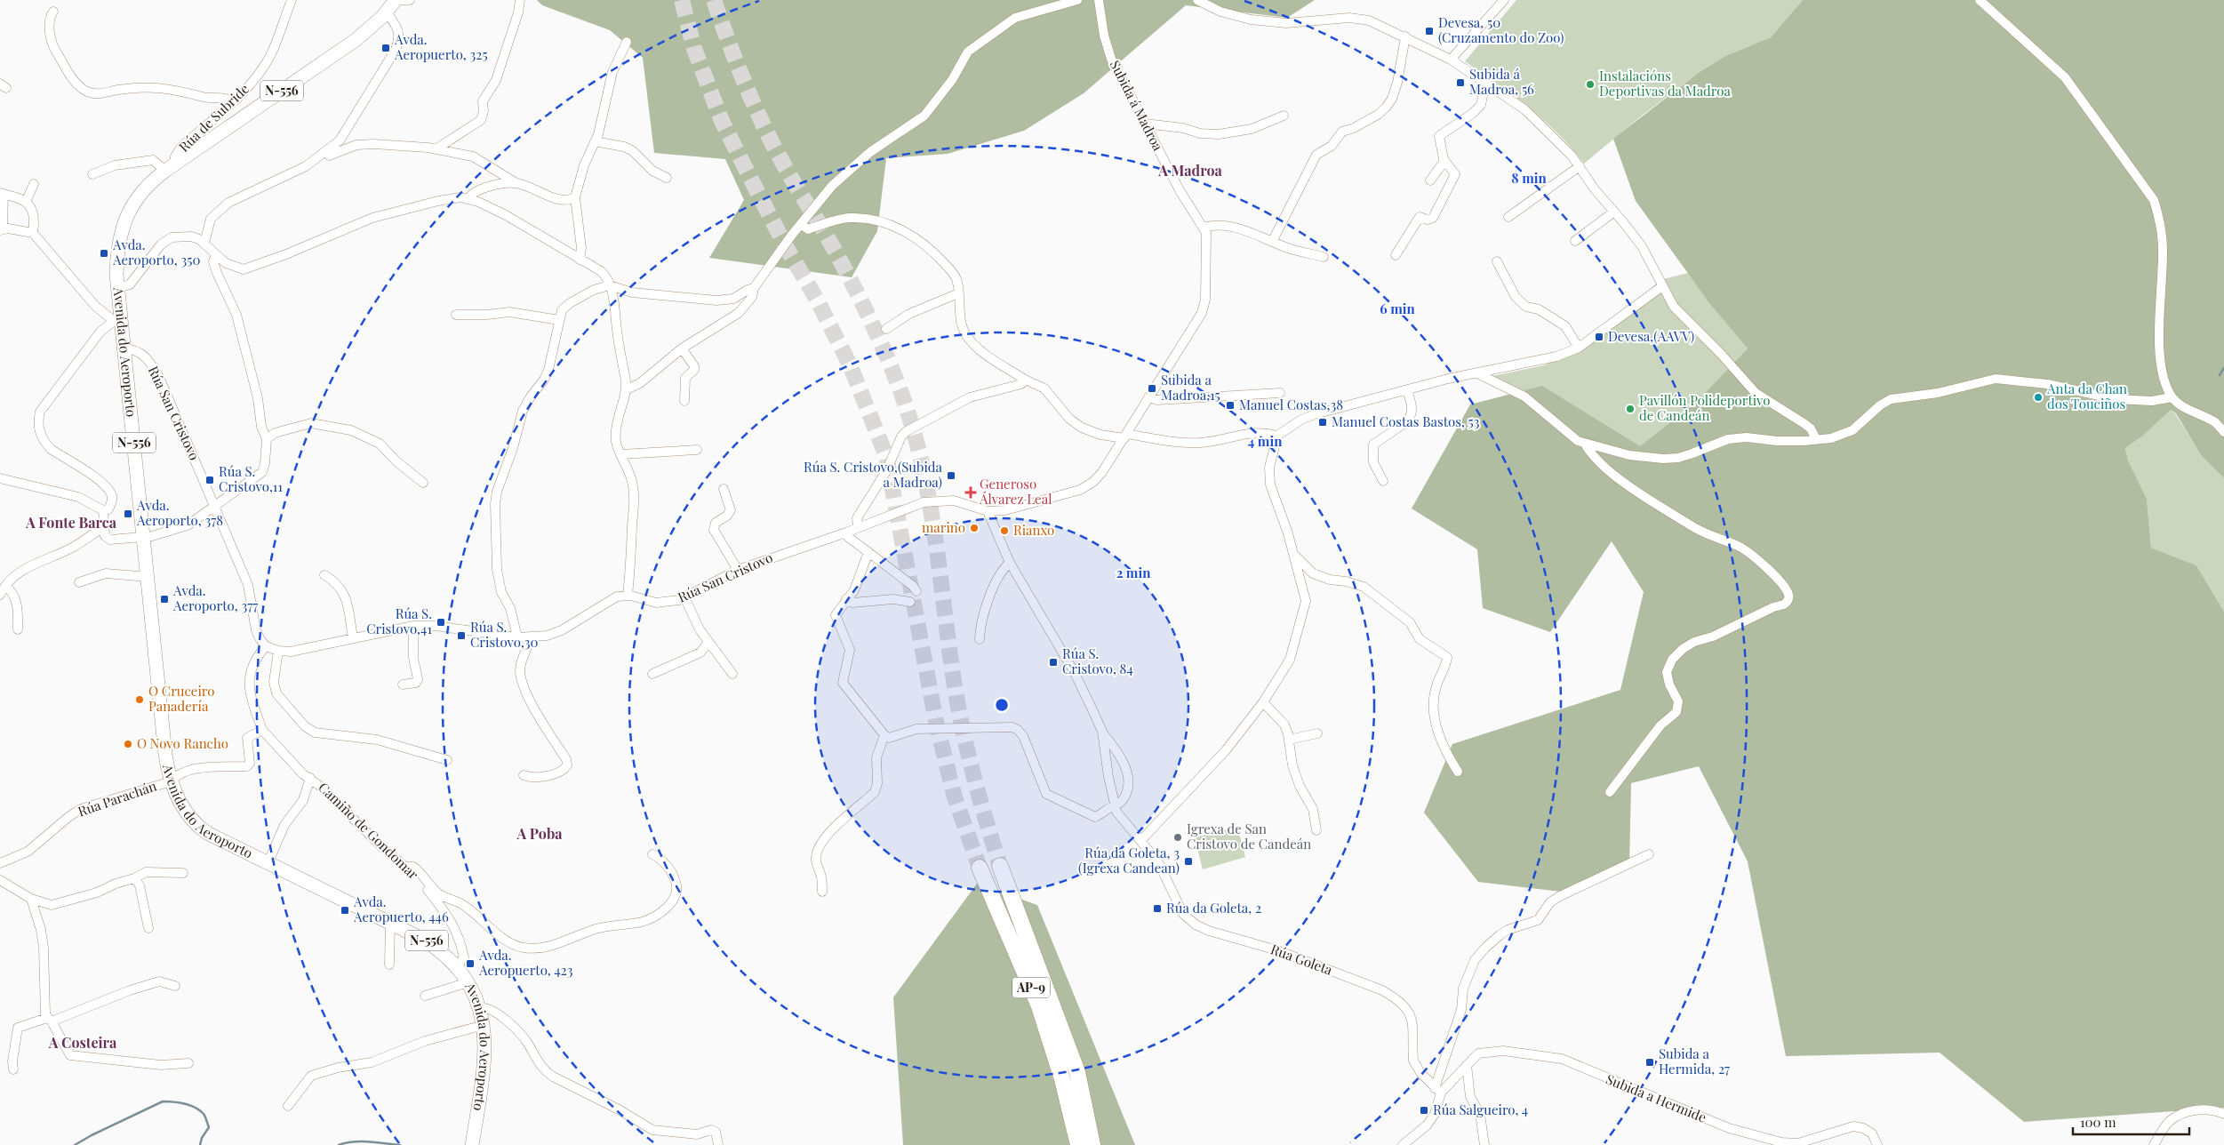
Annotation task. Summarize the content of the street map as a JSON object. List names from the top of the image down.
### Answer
{
  "streets": {
    "highway": ["AP-9"],
    "main road": ["N-556", "Avenida do Aeroporto"],
    "street": [
      "Subida á Madroa",
      "Rúa de Subride",
      "Rúa San Cristovo",
      "Rúa Parachán",
      "Camiño de Gondomar",
      "Rúa Goleta",
      "Subida a Hermide"
    ]
  },
  "crossings": [
    ["Subida á Madroa", "Rúa San Cristovo"],
    ["Rúa de Subride", "Avenida do Aeroporto"],
    ["Avenida do Aeroporto", "Rúa San Cristovo"],
    ["Avenida do Aeroporto", "Rúa Parachán"],
    ["Avenida do Aeroporto", "Camiño de Gondomar"],
    ["Rúa San Cristovo", "Camiño de Gondomar"],
    ["Rúa Goleta", "Subida a Hermide"]
  ],
  "districts": [
    "A Madroa",
    "A Fonte Barca",
    "A Poba",
    "A Costeira"
  ],
  "places": {
    "transit": [
      "Devesa, 50 (Cruzamento do Zoo)",
      "Avda. Aeropuerto, 325",
      "Subida á Madroa, 56",
      "Avda. Aeroporto, 350",
      "Devesa,(AAVV)",
      "Subida a Madroa,15",
      "Manuel Costas,38",
      "Manuel Costas Bastos, 53",
      "Rúa S. Cristovo,(Subida a Madroa)",
      "Rúa S. Cristovo,11",
      "Avda. Aeroporto, 378",
      "Avda. Aeroporto, 377",
      "Rúa S. Cristovo,41",
      "Rúa S. Cristovo,30",
      "Rúa S. Cristovo, 84",
      "Rúa da Goleta, 3 (Igrexa Candean)",
      "Rúa da Goleta, 2",
      "Avda. Aeropuerto, 446",
      "Avda. Aeropuerto, 423",
      "Subida a Hermida, 27",
      "Rúa Salgueiro, 4"
    ],
    "other": [
      "Instalacións Deportivas da Madroa",
      "Anta da Chan dos Touciños",
      "Pavillón Polideportivo de Candeán",
      "marino",
      "Rianxo",
      "O Cruceiro Panadería",
      "O Novo Rancho",
      "Igrexa de San Cristovo de Candeán"
    ],
    "health": ["Generoso Álvarez Leal"]
  },
  "scale_bar": "100 m",
  "rings": [
    "8 min",
    "6 min",
    "4 min",
    "2 min"
  ]
}
